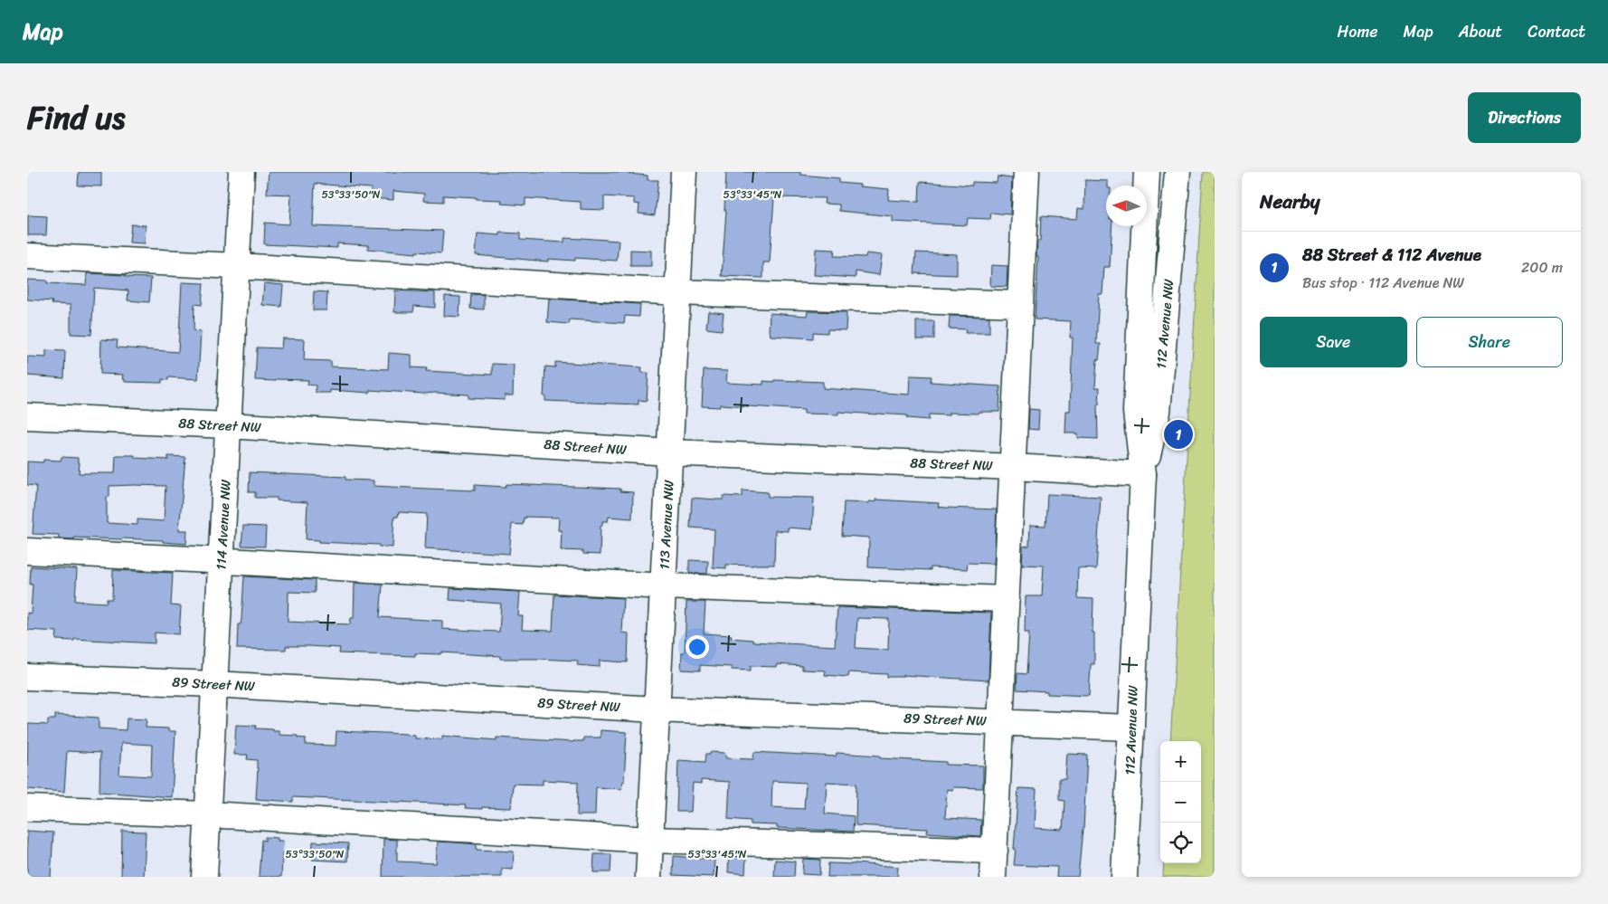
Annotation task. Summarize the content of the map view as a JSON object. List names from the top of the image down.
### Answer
{
  "streets": {
    "street": [
      "112 Avenue NW",
      "88 Street NW",
      "114 Avenue NW",
      "113 Avenue NW",
      "89 Street NW"
    ]
  },
  "crossings": [
    ["112 Avenue NW", "88 Street NW"],
    ["112 Avenue NW", "89 Street NW"],
    ["88 Street NW", "114 Avenue NW"],
    ["88 Street NW", "113 Avenue NW"],
    ["114 Avenue NW", "89 Street NW"],
    ["113 Avenue NW", "89 Street NW"]
  ],
  "north": "left",
  "page": {
    "header": "Map",
    "nav": [
      "Home",
      "Map",
      "About",
      "Contact"
    ],
    "title": "Find us",
    "buttons": [
      "Directions",
      ["Save", "Share"]
    ],
    "heading": "Nearby",
    "list": [
      {
        "mark": "1",
        "name": "88 Street & 112 Avenue",
        "note": "Bus stop · 112 Avenue NW",
        "value": "200 m"
      }
    ],
    "pins": "1",
    "map_buttons": ["+", "−"]
  },
  "coordinates": ["53°33'50\"N", "53°33'45\"N"]
}
